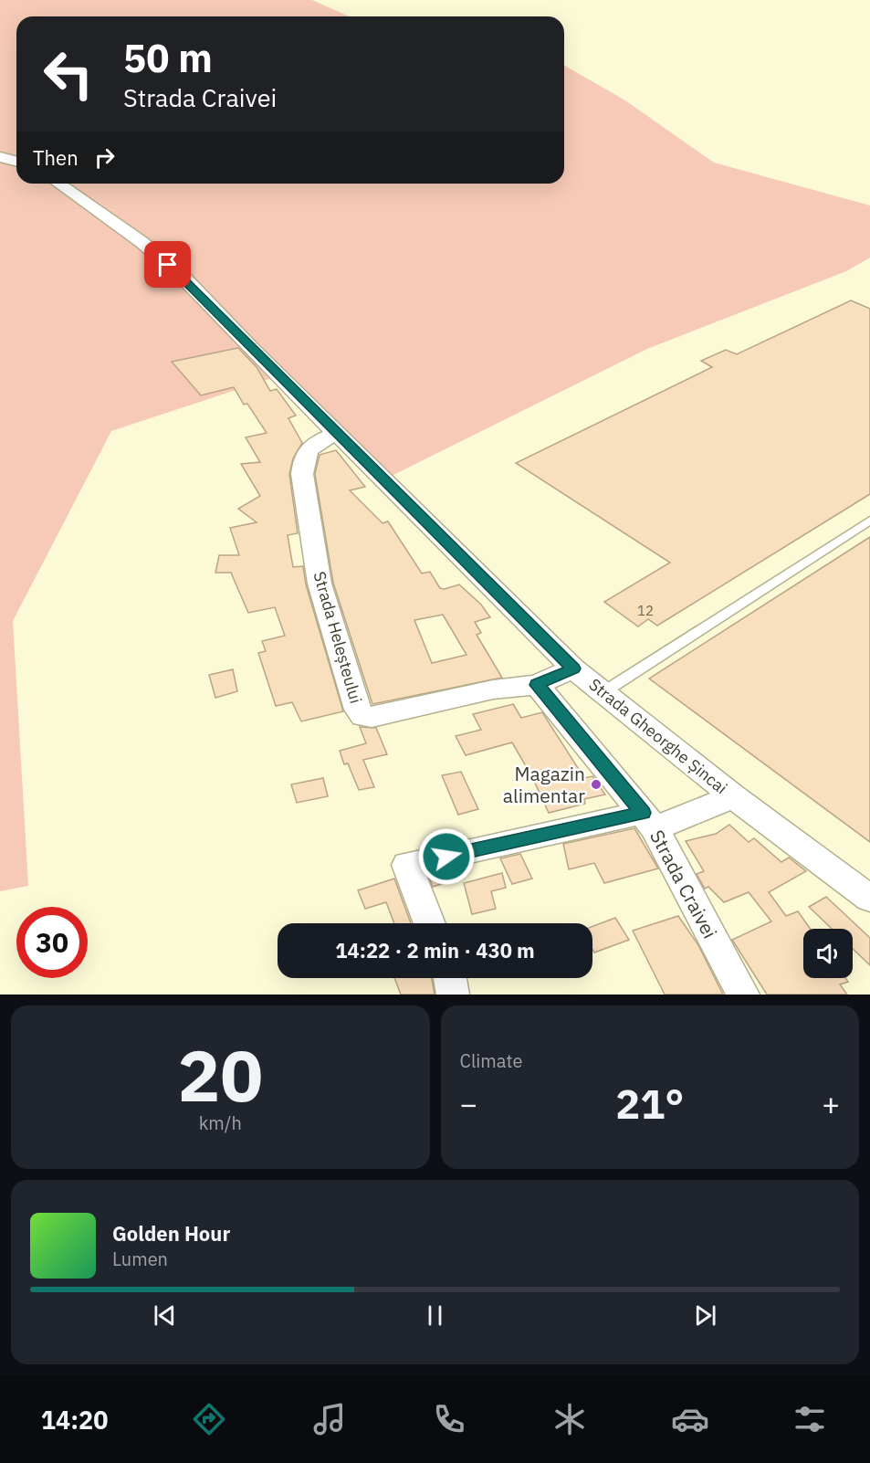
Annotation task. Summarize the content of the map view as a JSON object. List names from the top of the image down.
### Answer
{
  "streets": {
    "street": ["Strada Heleșteului", "Strada Gheorghe Șincai", "Strada Craivei"]
  },
  "crossings": [
    ["Strada Heleșteului", "Strada Gheorghe Șincai"],
    ["Strada Heleșteului", "Strada Craivei"]
  ],
  "places": ["Magazin alimentar"],
  "house_numbers": ["12"],
  "page": {
    "turn": ["50 m", "Strada Craivei"],
    "then": "Then",
    "limit": "30",
    "trip": "14:22 · 2 min · 430 m",
    "tile": [
      ["20", "km/h"],
      "Climate"
    ],
    "heat": ["−", "21°", "+"],
    "song": ["Golden Hour", "Lumen"],
    "tabs": "14:20"
  }
}
